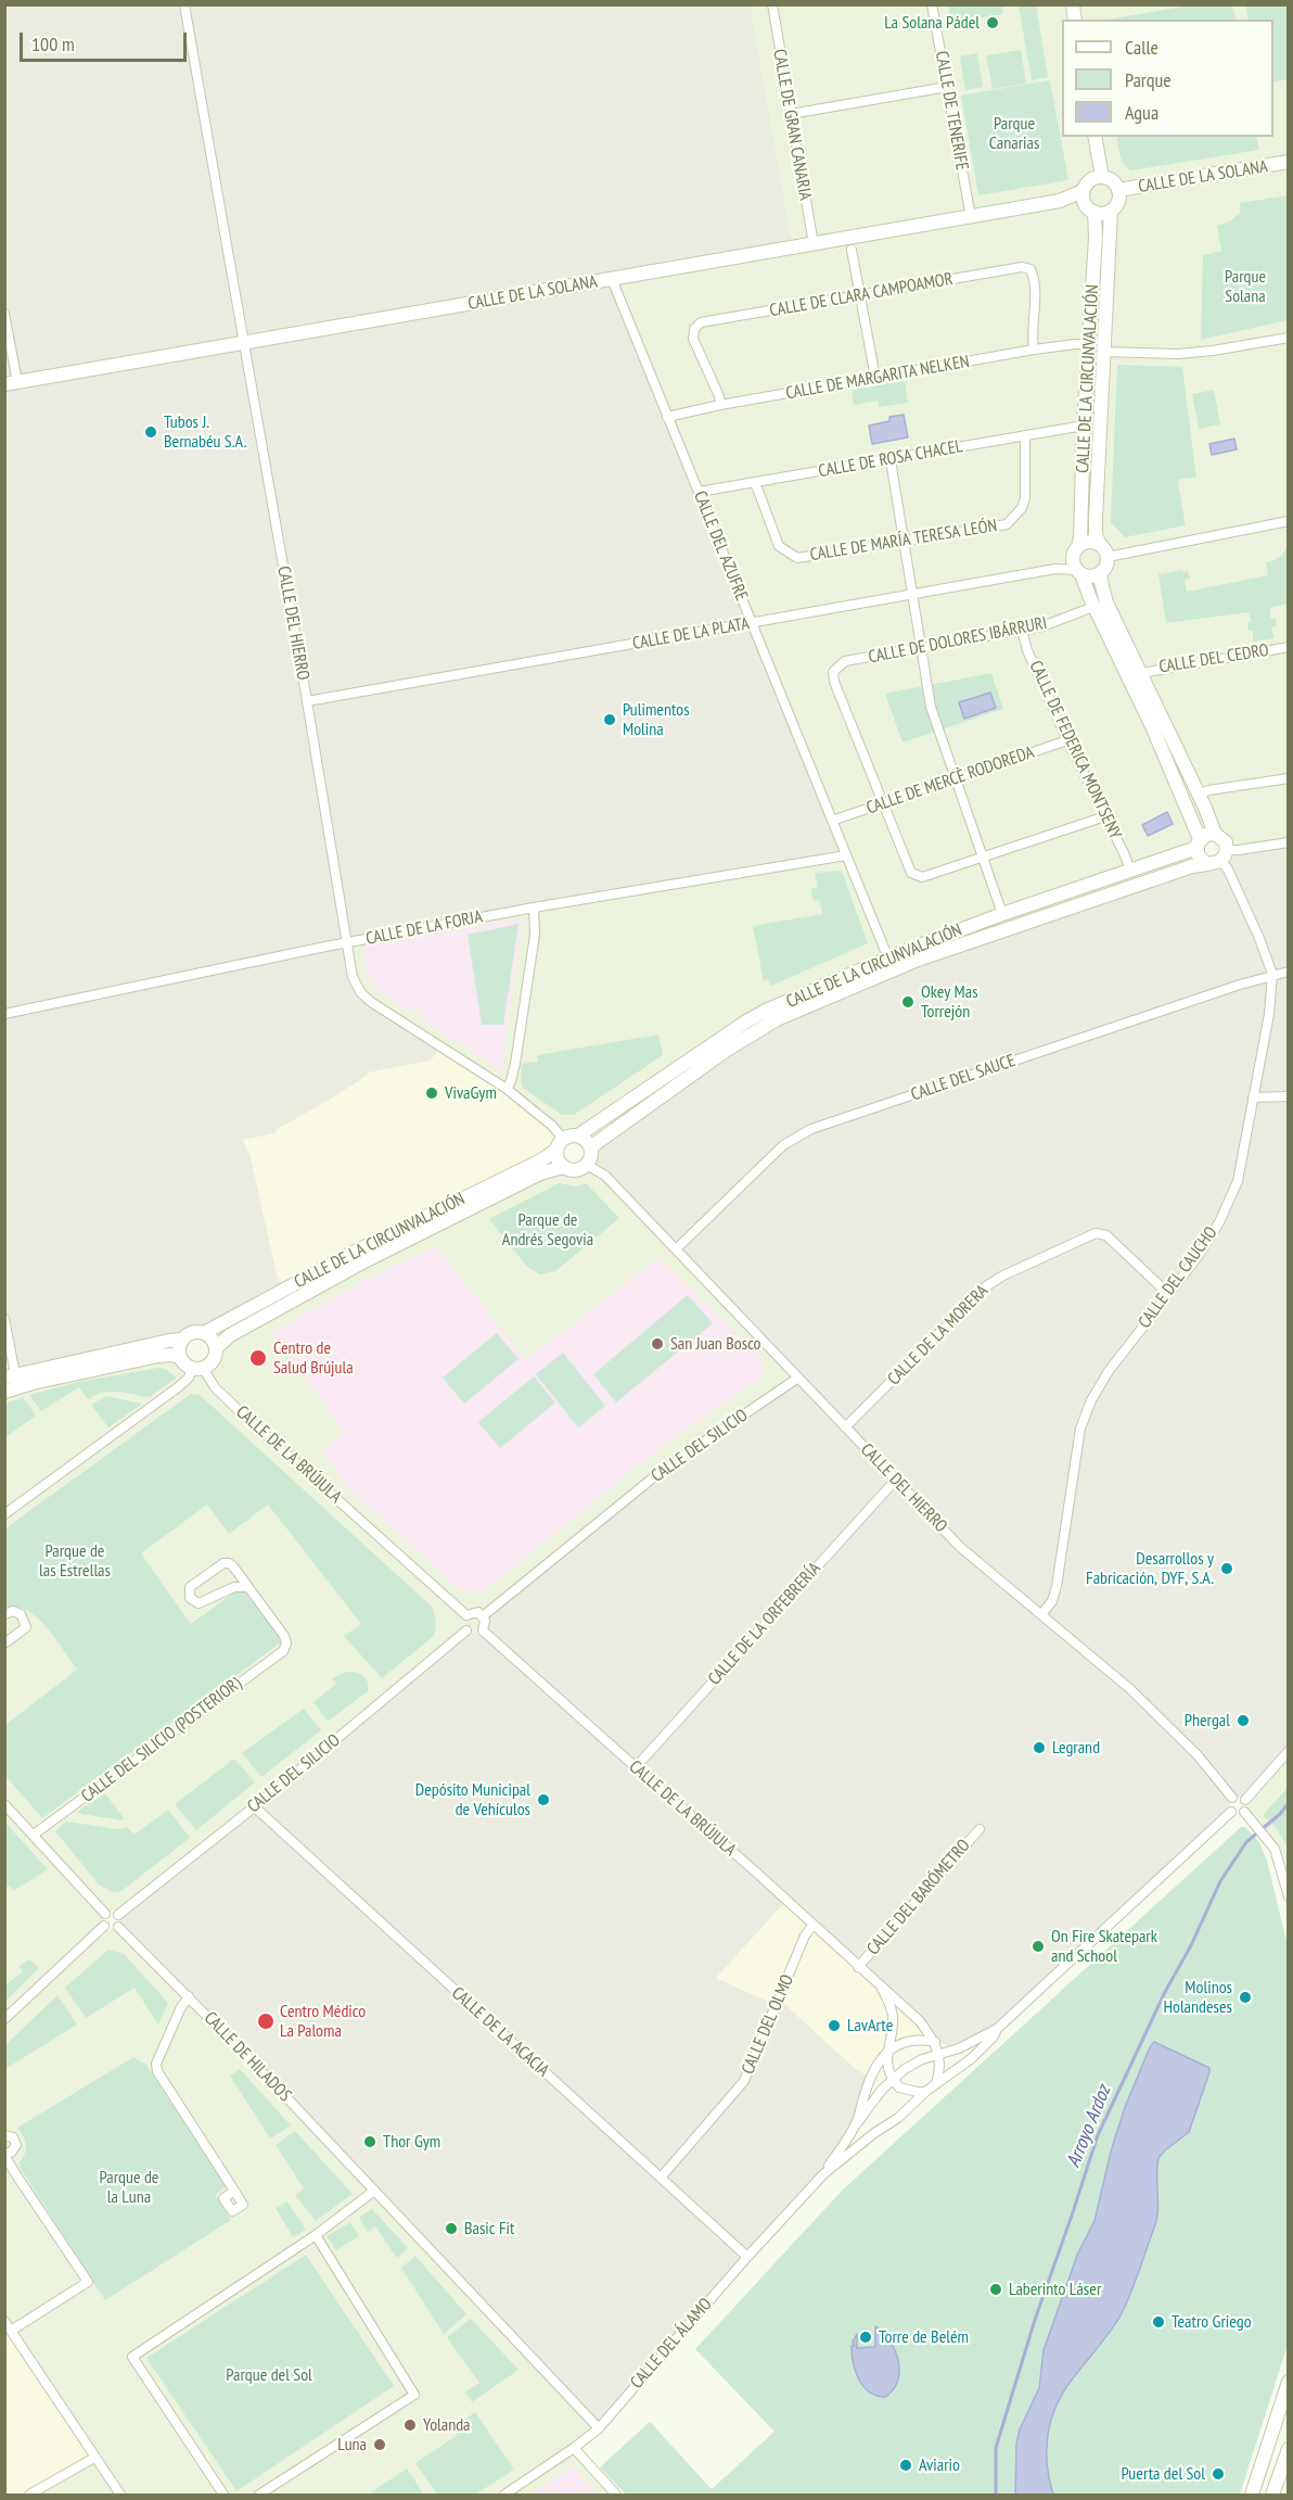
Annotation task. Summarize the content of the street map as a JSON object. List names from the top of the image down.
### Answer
{
  "streets": {
    "street": [
      "CALLE DE TENERIFE",
      "CALLE DE GRAN CANARIA",
      "CALLE DE LA SOLANA",
      "CALLE DE CLARA CAMPOAMOR",
      "CALLE DE MARGARITA NELKEN",
      "CALLE DE LA CIRCUNVALACIÓN",
      "CALLE DE ROSA CHACEL",
      "CALLE DE MARÍA TERESA LEÓN",
      "CALLE DEL AZUFRE",
      "CALLE DEL HIERRO",
      "CALLE DE LA PLATA",
      "CALLE DE DOLORES IBÁRRURI",
      "CALLE DEL CEDRO",
      "CALLE DE FEDERICA MONTSENY",
      "CALLE DE MERCÈ RODOREDA",
      "CALLE DE LA FORJA",
      "CALLE DEL SAUCE",
      "CALLE DEL CAUCHO",
      "CALLE DE LA MORERA",
      "CALLE DEL SILICIO",
      "CALLE DE LA BRÚJULA",
      "CALLE DE LA ORFEBRERÍA",
      "CALLE DEL SILICIO (POSTERIOR)",
      "CALLE DEL BARÓMETRO",
      "CALLE DEL OLMO",
      "CALLE DE LA ACACIA",
      "CALLE DE HILADOS",
      "CALLE DEL ÁLAMO"
    ]
  },
  "crossings": [
    ["CALLE DE TENERIFE", "CALLE DE LA SOLANA"],
    ["CALLE DE GRAN CANARIA", "CALLE DE LA SOLANA"],
    ["CALLE DE LA SOLANA", "CALLE DE LA CIRCUNVALACIÓN"],
    ["CALLE DE LA SOLANA", "CALLE DEL AZUFRE"],
    ["CALLE DE LA SOLANA", "CALLE DEL HIERRO"],
    ["CALLE DE CLARA CAMPOAMOR", "CALLE DE MARGARITA NELKEN"],
    ["CALLE DE MARGARITA NELKEN", "CALLE DE LA CIRCUNVALACIÓN"],
    ["CALLE DE MARGARITA NELKEN", "CALLE DEL AZUFRE"],
    ["CALLE DE LA CIRCUNVALACIÓN", "CALLE DE ROSA CHACEL"],
    ["CALLE DE LA CIRCUNVALACIÓN", "CALLE DEL AZUFRE"],
    ["CALLE DE LA CIRCUNVALACIÓN", "CALLE DEL HIERRO"],
    ["CALLE DE LA CIRCUNVALACIÓN", "CALLE DE LA PLATA"],
    ["CALLE DE LA CIRCUNVALACIÓN", "CALLE DE FEDERICA MONTSENY"],
    ["CALLE DE LA CIRCUNVALACIÓN", "CALLE DEL CAUCHO"],
    ["CALLE DE LA CIRCUNVALACIÓN", "CALLE DE LA BRÚJULA"],
    ["CALLE DE ROSA CHACEL", "CALLE DE MARÍA TERESA LEÓN"],
    ["CALLE DE ROSA CHACEL", "CALLE DEL AZUFRE"],
    ["CALLE DEL AZUFRE", "CALLE DE LA PLATA"],
    ["CALLE DEL AZUFRE", "CALLE DE MERCÈ RODOREDA"],
    ["CALLE DEL AZUFRE", "CALLE DE LA FORJA"],
    ["CALLE DEL HIERRO", "CALLE DE LA PLATA"],
    ["CALLE DEL HIERRO", "CALLE DE LA FORJA"],
    ["CALLE DEL HIERRO", "CALLE DEL SAUCE"],
    ["CALLE DEL HIERRO", "CALLE DEL CAUCHO"],
    ["CALLE DEL HIERRO", "CALLE DE LA MORERA"],
    ["CALLE DEL HIERRO", "CALLE DEL SILICIO"],
    ["CALLE DEL HIERRO", "CALLE DE LA ORFEBRERÍA"],
    ["CALLE DE DOLORES IBÁRRURI", "CALLE DE FEDERICA MONTSENY"],
    ["CALLE DE DOLORES IBÁRRURI", "CALLE DE MERCÈ RODOREDA"],
    ["CALLE DE FEDERICA MONTSENY", "CALLE DE MERCÈ RODOREDA"],
    ["CALLE DEL SAUCE", "CALLE DEL CAUCHO"],
    ["CALLE DEL CAUCHO", "CALLE DE LA MORERA"],
    ["CALLE DEL SILICIO", "CALLE DE LA BRÚJULA"],
    ["CALLE DEL SILICIO", "CALLE DE LA ACACIA"],
    ["CALLE DEL SILICIO", "CALLE DE HILADOS"],
    ["CALLE DE LA BRÚJULA", "CALLE DE LA ORFEBRERÍA"],
    ["CALLE DE LA BRÚJULA", "CALLE DEL BARÓMETRO"],
    ["CALLE DE LA BRÚJULA", "CALLE DEL OLMO"],
    ["CALLE DE LA BRÚJULA", "CALLE DEL ÁLAMO"],
    ["CALLE DEL OLMO", "CALLE DE LA ACACIA"],
    ["CALLE DE LA ACACIA", "CALLE DEL ÁLAMO"],
    ["CALLE DE HILADOS", "CALLE DEL ÁLAMO"]
  ],
  "water": ["Arroyo Ardoz"],
  "parks": [
    "Parque Canarias",
    "Parque Solana",
    "Parque de Andrés Segovia",
    "Parque de las Estrellas",
    "Parque de la Luna",
    "Parque del Sol"
  ],
  "places": [
    "La Solana Pádel",
    "Tubos J. Bernabéu S.A.",
    "Pulimentos Molina",
    "Okey Mas Torrejón",
    "VivaGym",
    "San Juan Bosco",
    "Centro de Salud Brújula",
    "Desarrollos y Fabricación, DYF, S.A.",
    "Phergal",
    "Legrand",
    "Depósito Municipal de Vehículos",
    "On Fire Skatepark and School",
    "Molinos Holandeses",
    "Centro Médico La Paloma",
    "LavArte",
    "Thor Gym",
    "Basic Fit",
    "Laberinto Láser",
    "Teatro Griego",
    "Torre de Belém",
    "Yolanda",
    "Luna",
    "Aviario",
    "Puerta del Sol"
  ],
  "legend": ["Calle", "Parque", "Agua"],
  "scale_bar": "100 m"
}
